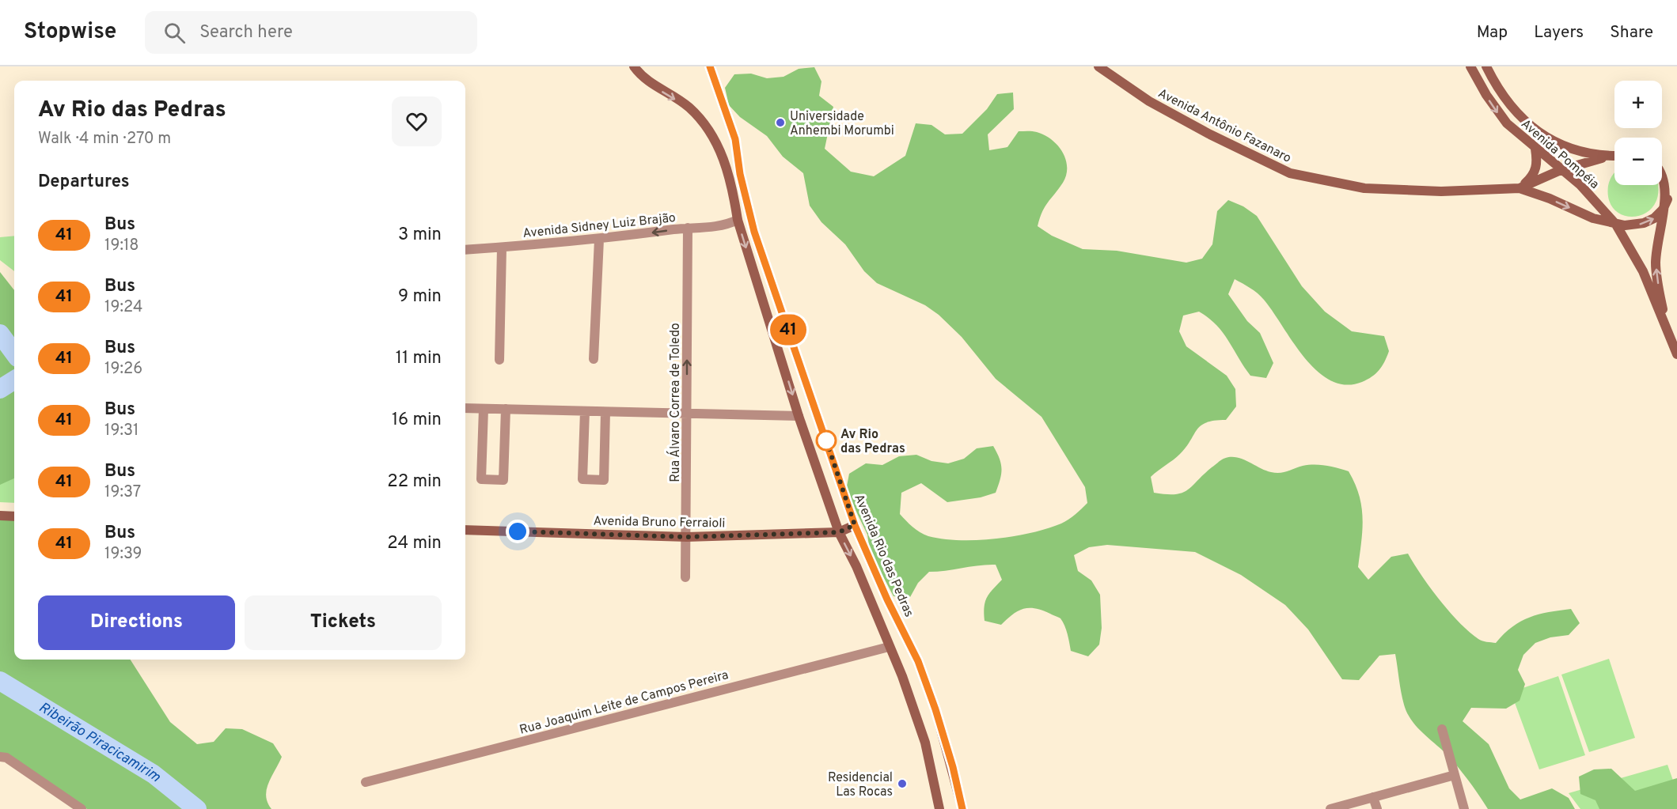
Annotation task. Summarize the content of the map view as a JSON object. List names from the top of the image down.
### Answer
{
  "streets": {
    "street": [
      "Avenida Antônio Fazanaro",
      "Avenida Pompéia",
      "Avenida Sidney Luiz Brajão",
      "Rua Álvaro Correa de Toledo",
      "Avenida Bruno Ferraioli",
      "Avenida Rio das Pedras",
      "Rua Joaquim Leite de Campos Pereira"
    ]
  },
  "crossings": [
    ["Avenida Antônio Fazanaro", "Avenida Pompéia"],
    ["Avenida Sidney Luiz Brajão", "Rua Álvaro Correa de Toledo"],
    ["Rua Álvaro Correa de Toledo", "Avenida Bruno Ferraioli"],
    ["Avenida Bruno Ferraioli", "Avenida Rio das Pedras"]
  ],
  "water": ["Ribeirão Piracicamirim"],
  "places": ["Universidade Anhembi Morumbi", "Av Rio das Pedras", "Residencial Las Rocas"],
  "lines": ["bus line 41"],
  "page": {
    "header": "Stopwise",
    "search": "Search here",
    "nav": ["Map", "Layers", "Share"],
    "on_map": "41",
    "map_buttons": ["+", "−"],
    "heading": [
      ["Av Rio das Pedras", "Walk · 4 min · 270 m"],
      "Departures"
    ],
    "list": [
      {
        "mark": "41",
        "name": "Bus",
        "note": "19:18",
        "value": "3 min"
      },
      {
        "mark": "41",
        "name": "Bus",
        "note": "19:24",
        "value": "9 min"
      },
      {
        "mark": "41",
        "name": "Bus",
        "note": "19:26",
        "value": "11 min"
      },
      {
        "mark": "41",
        "name": "Bus",
        "note": "19:31",
        "value": "16 min"
      },
      {
        "mark": "41",
        "name": "Bus",
        "note": "19:37",
        "value": "22 min"
      },
      {
        "mark": "41",
        "name": "Bus",
        "note": "19:39",
        "value": "24 min"
      }
    ],
    "buttons": ["Directions", "Tickets"]
  }
}
